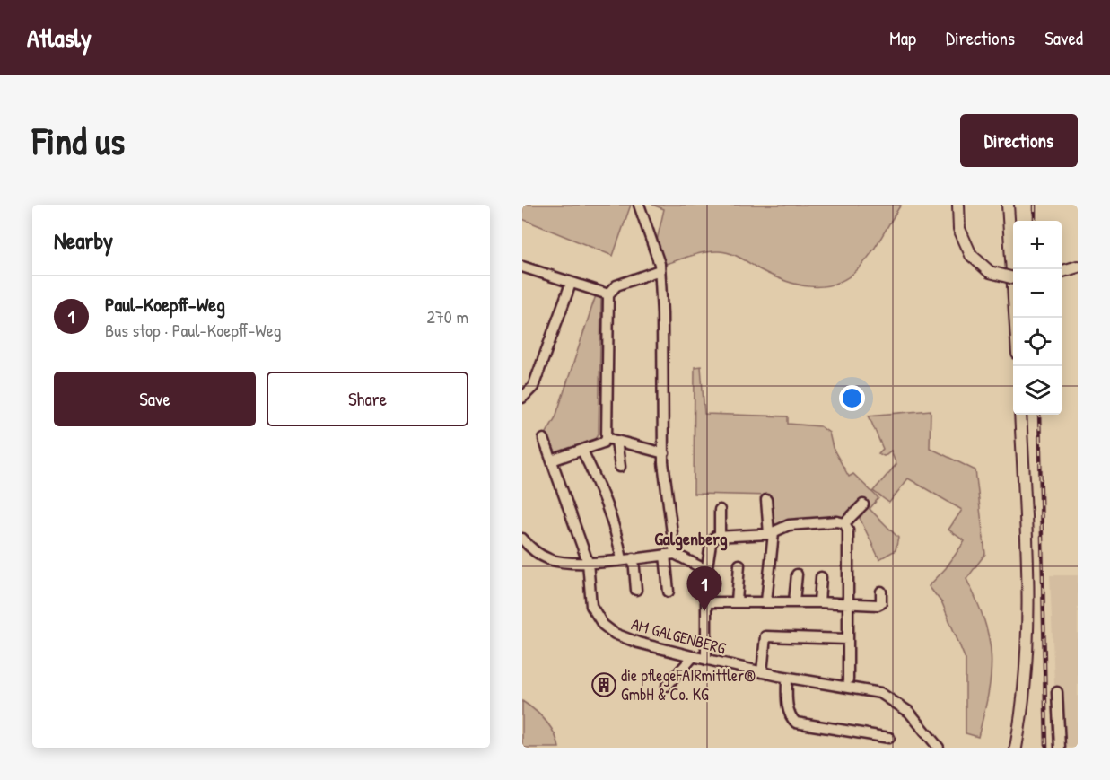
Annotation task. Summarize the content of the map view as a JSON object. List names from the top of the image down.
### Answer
{
  "streets": {
    "street": ["AM GALGENBERG"]
  },
  "districts": ["Galgenberg"],
  "places": {
    "building": ["die pflegeFAIRmittler® GmbH & Co. KG"]
  },
  "page": {
    "header": "Atlasly",
    "nav": ["Map", "Directions", "Saved"],
    "buttons": [
      "Directions",
      ["Save", "Share"]
    ],
    "title": "Find us",
    "heading": "Nearby",
    "map_buttons": ["+", "−"],
    "list": [
      {
        "mark": "1",
        "name": "Paul-Koepff-Weg",
        "note": "Bus stop · Paul-Koepff-Weg",
        "value": "270 m"
      }
    ],
    "pins": "1"
  }
}
